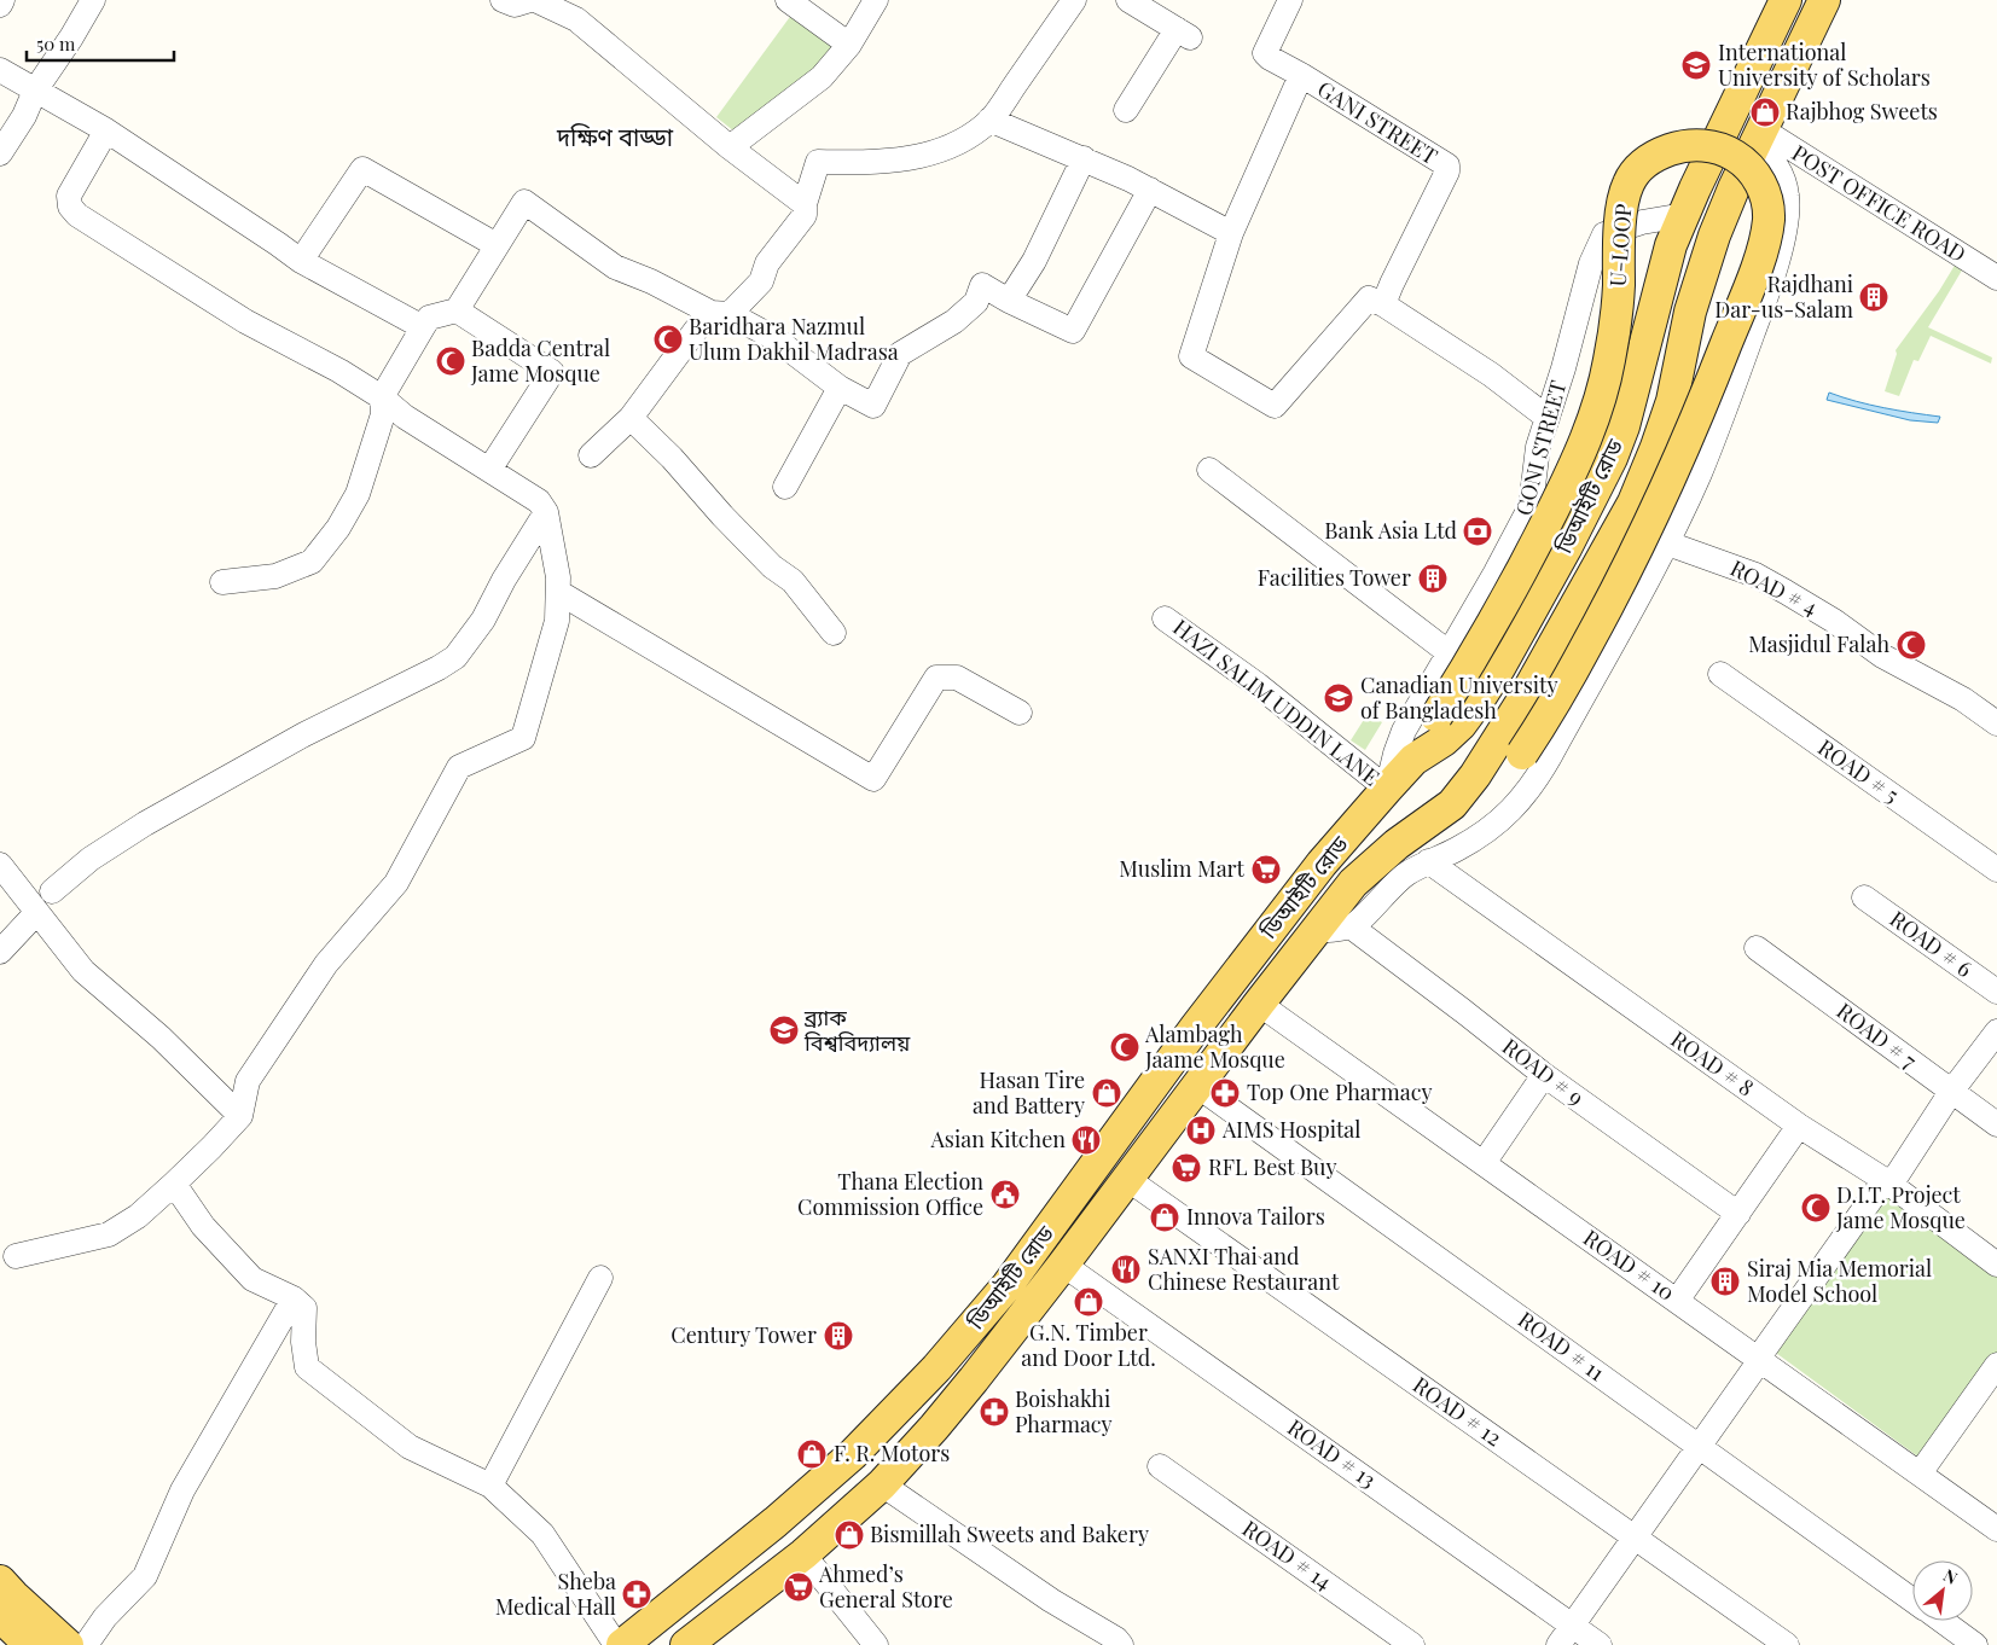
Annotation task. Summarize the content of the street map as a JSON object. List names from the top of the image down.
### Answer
{
  "streets": {
    "main road": ["U-LOOP", "ডিআইটি রোড"],
    "street": [
      "GANI STREET",
      "POST OFFICE ROAD",
      "GONI STREET",
      "ROAD # 4",
      "HAZI SALIM UDDIN LANE",
      "ROAD # 5",
      "ROAD # 6",
      "ROAD # 7",
      "ROAD # 8",
      "ROAD # 9",
      "ROAD # 10",
      "ROAD # 11",
      "ROAD # 12",
      "ROAD # 13",
      "ROAD # 14"
    ]
  },
  "crossings": [
    ["POST OFFICE ROAD", "ডিআইটি রোড"],
    ["U-LOOP", "ডিআইটি রোড"],
    ["GONI STREET", "ডিআইটি রোড"],
    ["GONI STREET", "HAZI SALIM UDDIN LANE"],
    ["ডিআইটি রোড", "HAZI SALIM UDDIN LANE"],
    ["ডিআইটি রোড", "ROAD # 10"],
    ["ডিআইটি রোড", "ROAD # 11"],
    ["ডিআইটি রোড", "ROAD # 12"],
    ["ডিআইটি রোড", "ROAD # 13"]
  ],
  "districts": ["দক্ষিণ বাড্ডা"],
  "places": {
    "school or university": ["International University of Scholars", "Canadian University of Bangladesh", "ব্র্যাক বিশ্ববিদ্যালয়"],
    "shop": [
      "Rajbhog Sweets",
      "Hasan Tire and Battery",
      "Innova Tailors",
      "G.N. Timber and Door Ltd.",
      "F. R. Motors",
      "Bismillah Sweets and Bakery"
    ],
    "building": [
      "Rajdhani Dar-us-Salam",
      "Facilities Tower",
      "Siraj Mia Memorial Model School",
      "Century Tower"
    ],
    "mosque": [
      "Baridhara Nazmul Ulum Dakhil Madrasa",
      "Badda Central Jame Mosque",
      "Masjidul Falah",
      "Alambagh Jaame Mosque",
      "D.I.T. Project Jame Mosque"
    ],
    "bank": ["Bank Asia Ltd"],
    "supermarket": ["Muslim Mart", "RFL Best Buy", "Ahmed’s General Store"],
    "pharmacy": ["Top One Pharmacy", "Boishakhi Pharmacy", "Sheba Medical Hall"],
    "hospital": ["AIMS Hospital"],
    "restaurant": ["Asian Kitchen", "SANXI Thai and Chinese Restaurant"],
    "public building": ["Thana Election Commission Office"]
  },
  "scale_bar": "50 m",
  "north": "top right"
}
